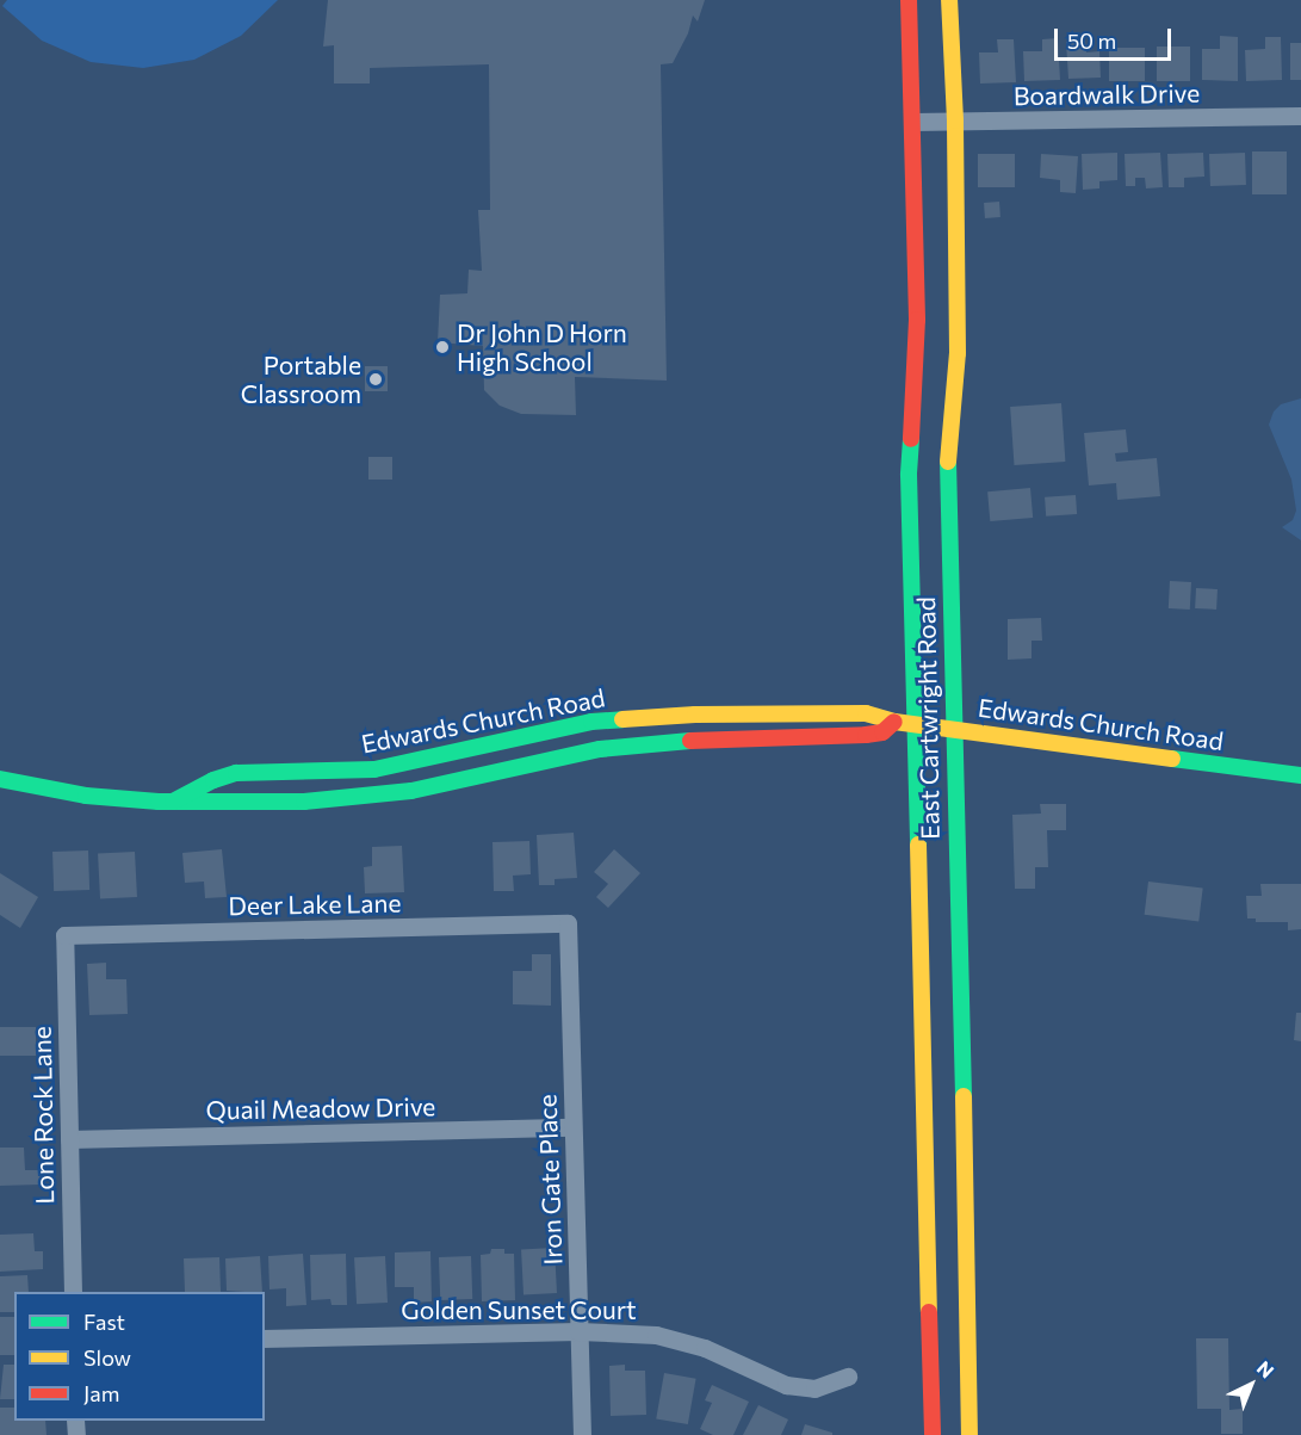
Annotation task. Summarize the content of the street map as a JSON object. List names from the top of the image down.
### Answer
{
  "streets": {
    "main road": ["East Cartwright Road", "Edwards Church Road"],
    "street": [
      "Boardwalk Drive",
      "Deer Lake Lane",
      "Quail Meadow Drive",
      "Lone Rock Lane",
      "Iron Gate Place",
      "Golden Sunset Court"
    ]
  },
  "crossings": [
    ["Boardwalk Drive", "East Cartwright Road"],
    ["East Cartwright Road", "Edwards Church Road"],
    ["Deer Lake Lane", "Lone Rock Lane"],
    ["Deer Lake Lane", "Iron Gate Place"],
    ["Quail Meadow Drive", "Lone Rock Lane"],
    ["Quail Meadow Drive", "Iron Gate Place"],
    ["Iron Gate Place", "Golden Sunset Court"]
  ],
  "places": ["Dr John D Horn High School", "Portable Classroom"],
  "legend": ["Fast", "Slow", "Jam"],
  "scale_bar": "50 m",
  "north": "top right"
}
